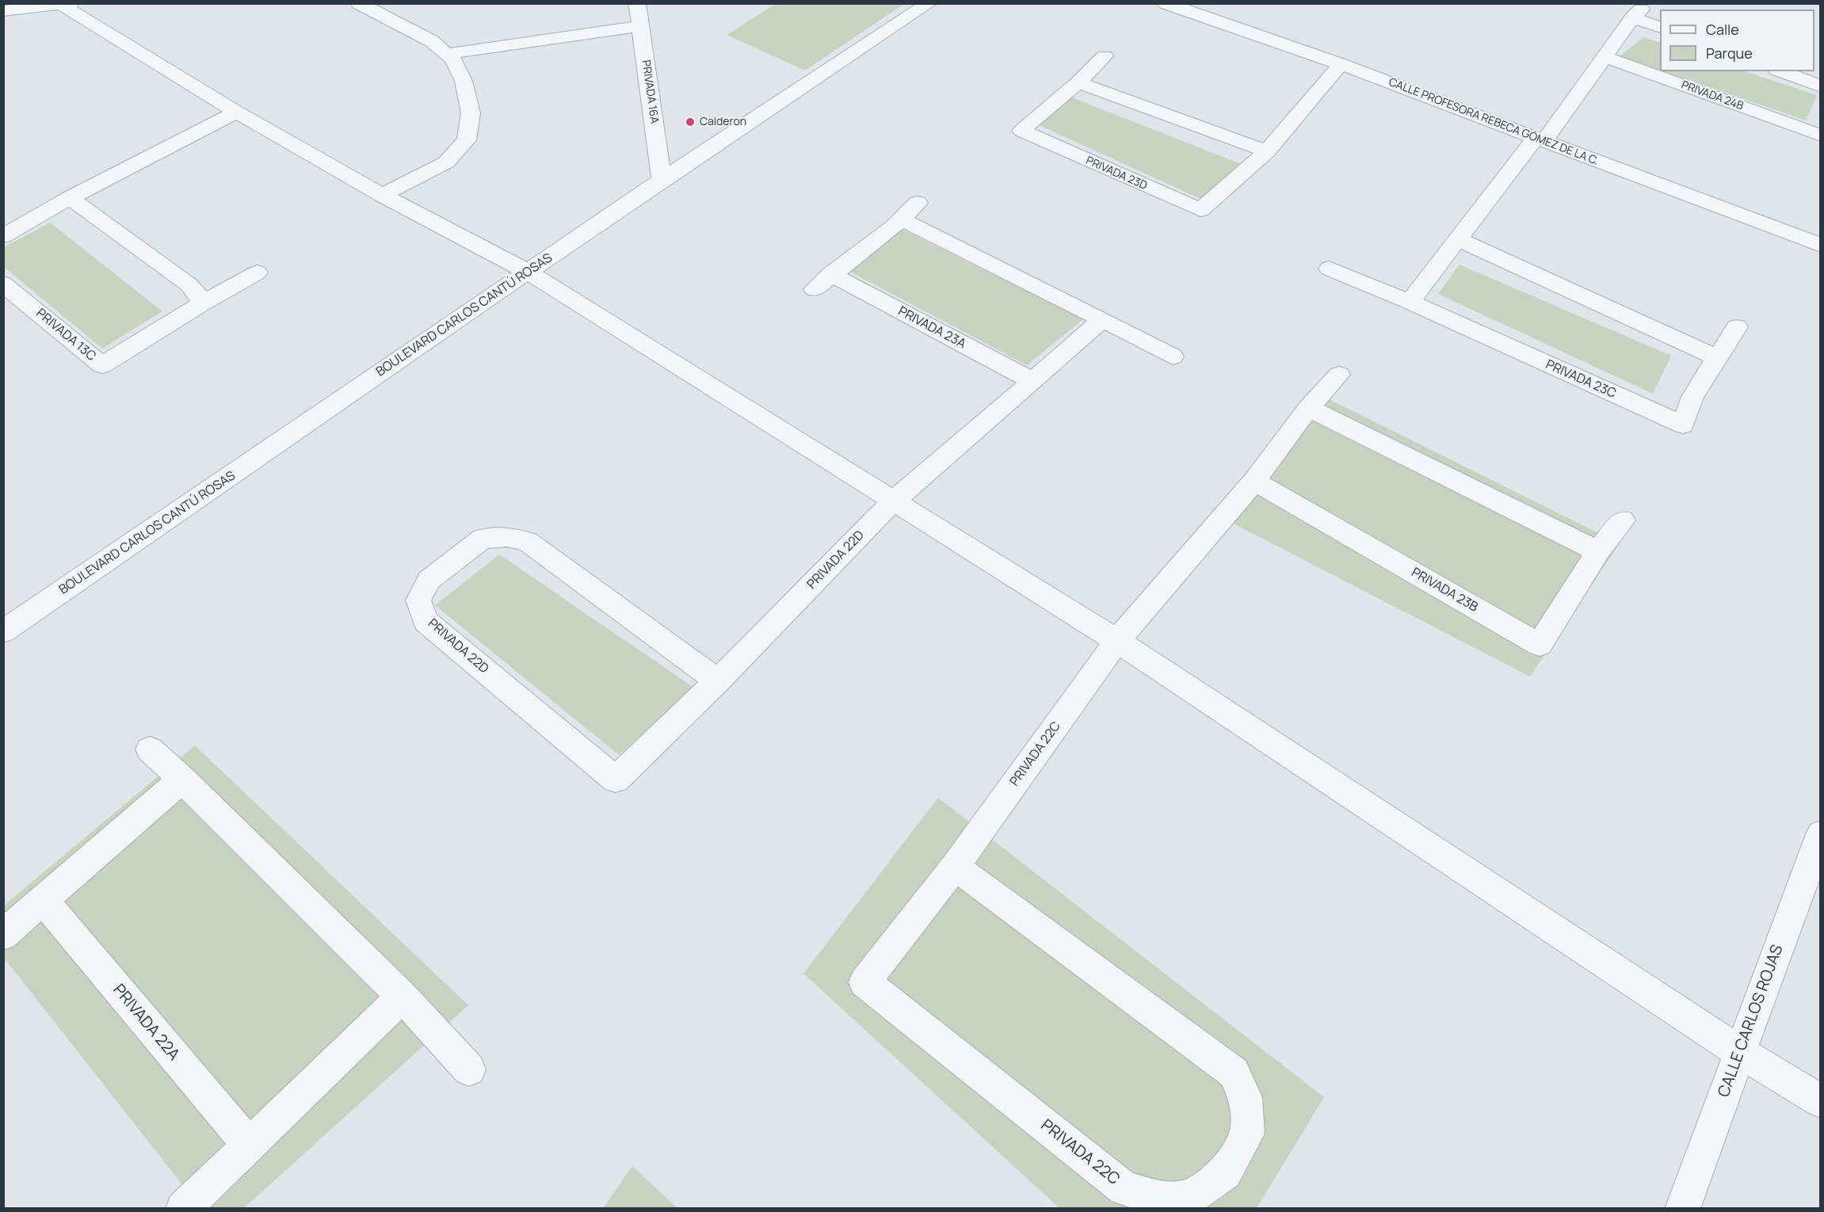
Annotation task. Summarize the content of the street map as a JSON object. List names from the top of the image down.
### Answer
{
  "streets": {
    "street": [
      "PRIVADA 16A",
      "PRIVADA 24B",
      "CALLE PROFESORA REBECA GÓMEZ DE LA C.",
      "PRIVADA 23D",
      "BOULEVARD CARLOS CANTÚ ROSAS",
      "PRIVADA 23A",
      "PRIVADA 13C",
      "PRIVADA 23C",
      "PRIVADA 22D",
      "PRIVADA 23B",
      "PRIVADA 22C",
      "CALLE CARLOS ROJAS",
      "PRIVADA 22A"
    ]
  },
  "crossings": [
    ["PRIVADA 16A", "BOULEVARD CARLOS CANTÚ ROSAS"],
    ["CALLE PROFESORA REBECA GÓMEZ DE LA C.", "PRIVADA 23D"]
  ],
  "places": ["Calderon"],
  "legend": ["Calle", "Parque"]
}
